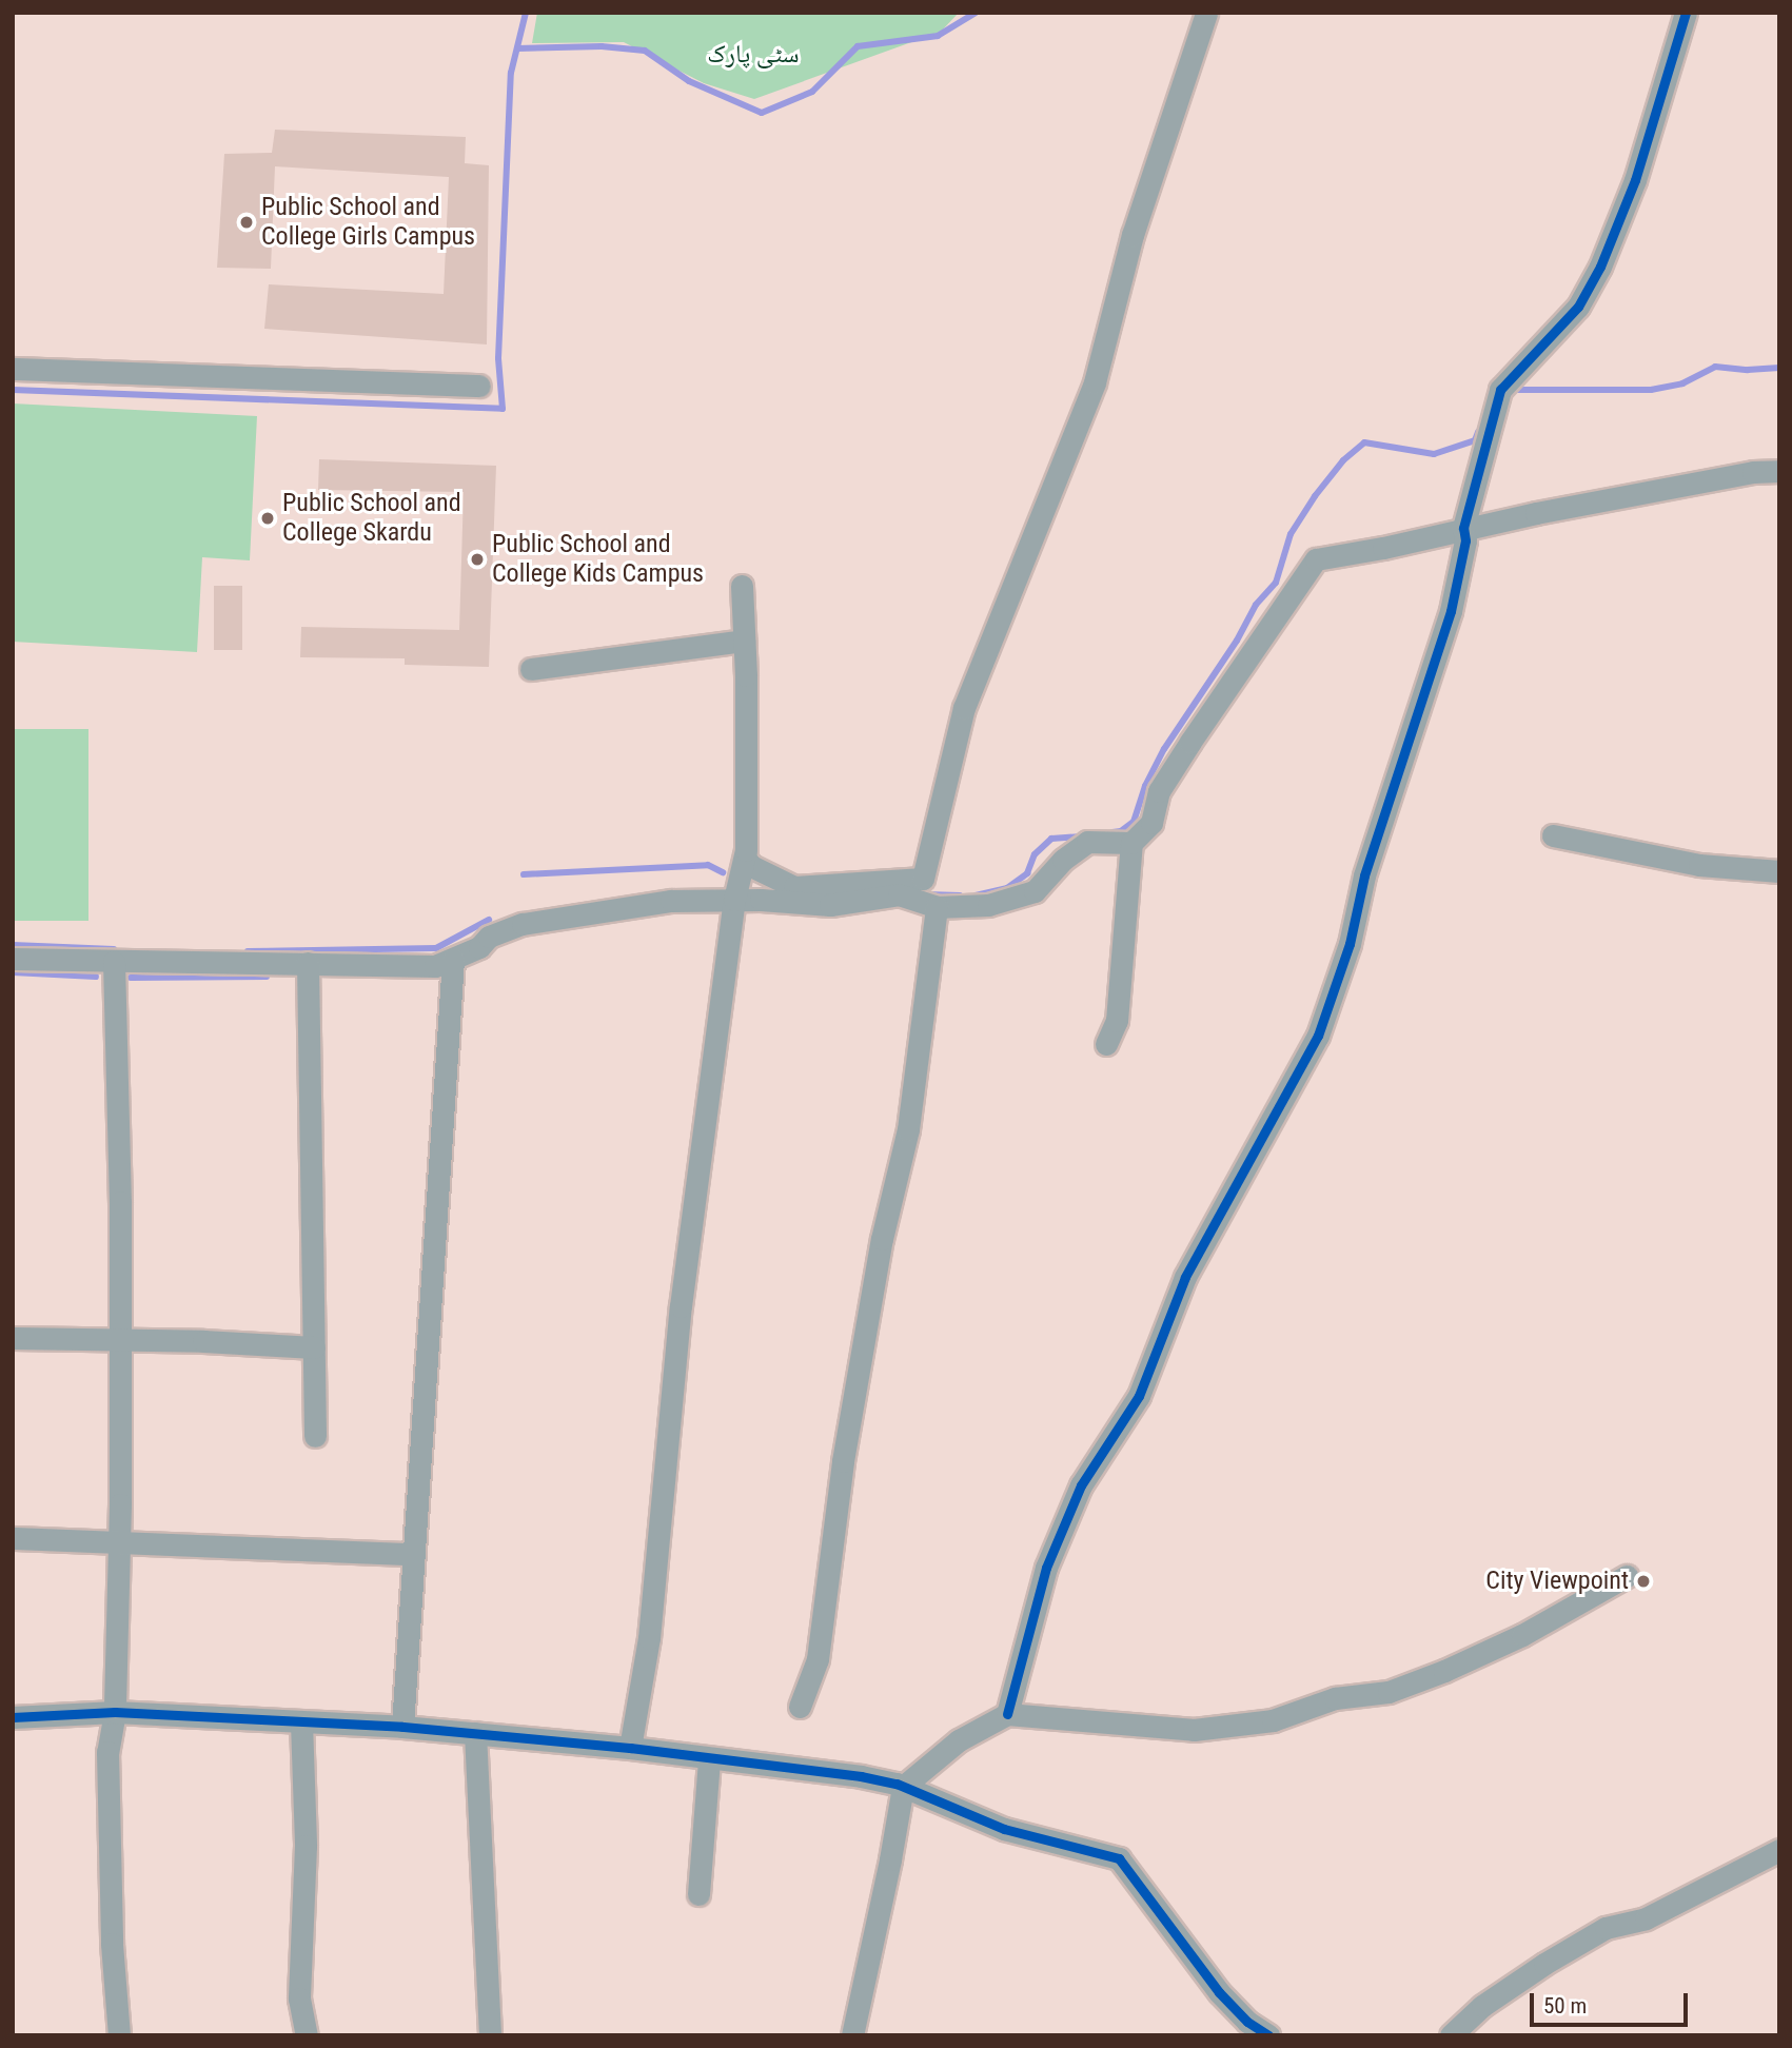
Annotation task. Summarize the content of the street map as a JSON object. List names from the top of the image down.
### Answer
{
  "parks": ["سٹی پارک"],
  "places": [
    "Public School and College Girls Campus",
    "Public School and College Skardu",
    "Public School and College Kids Campus",
    "City Viewpoint"
  ],
  "scale_bar": "50 m"
}
